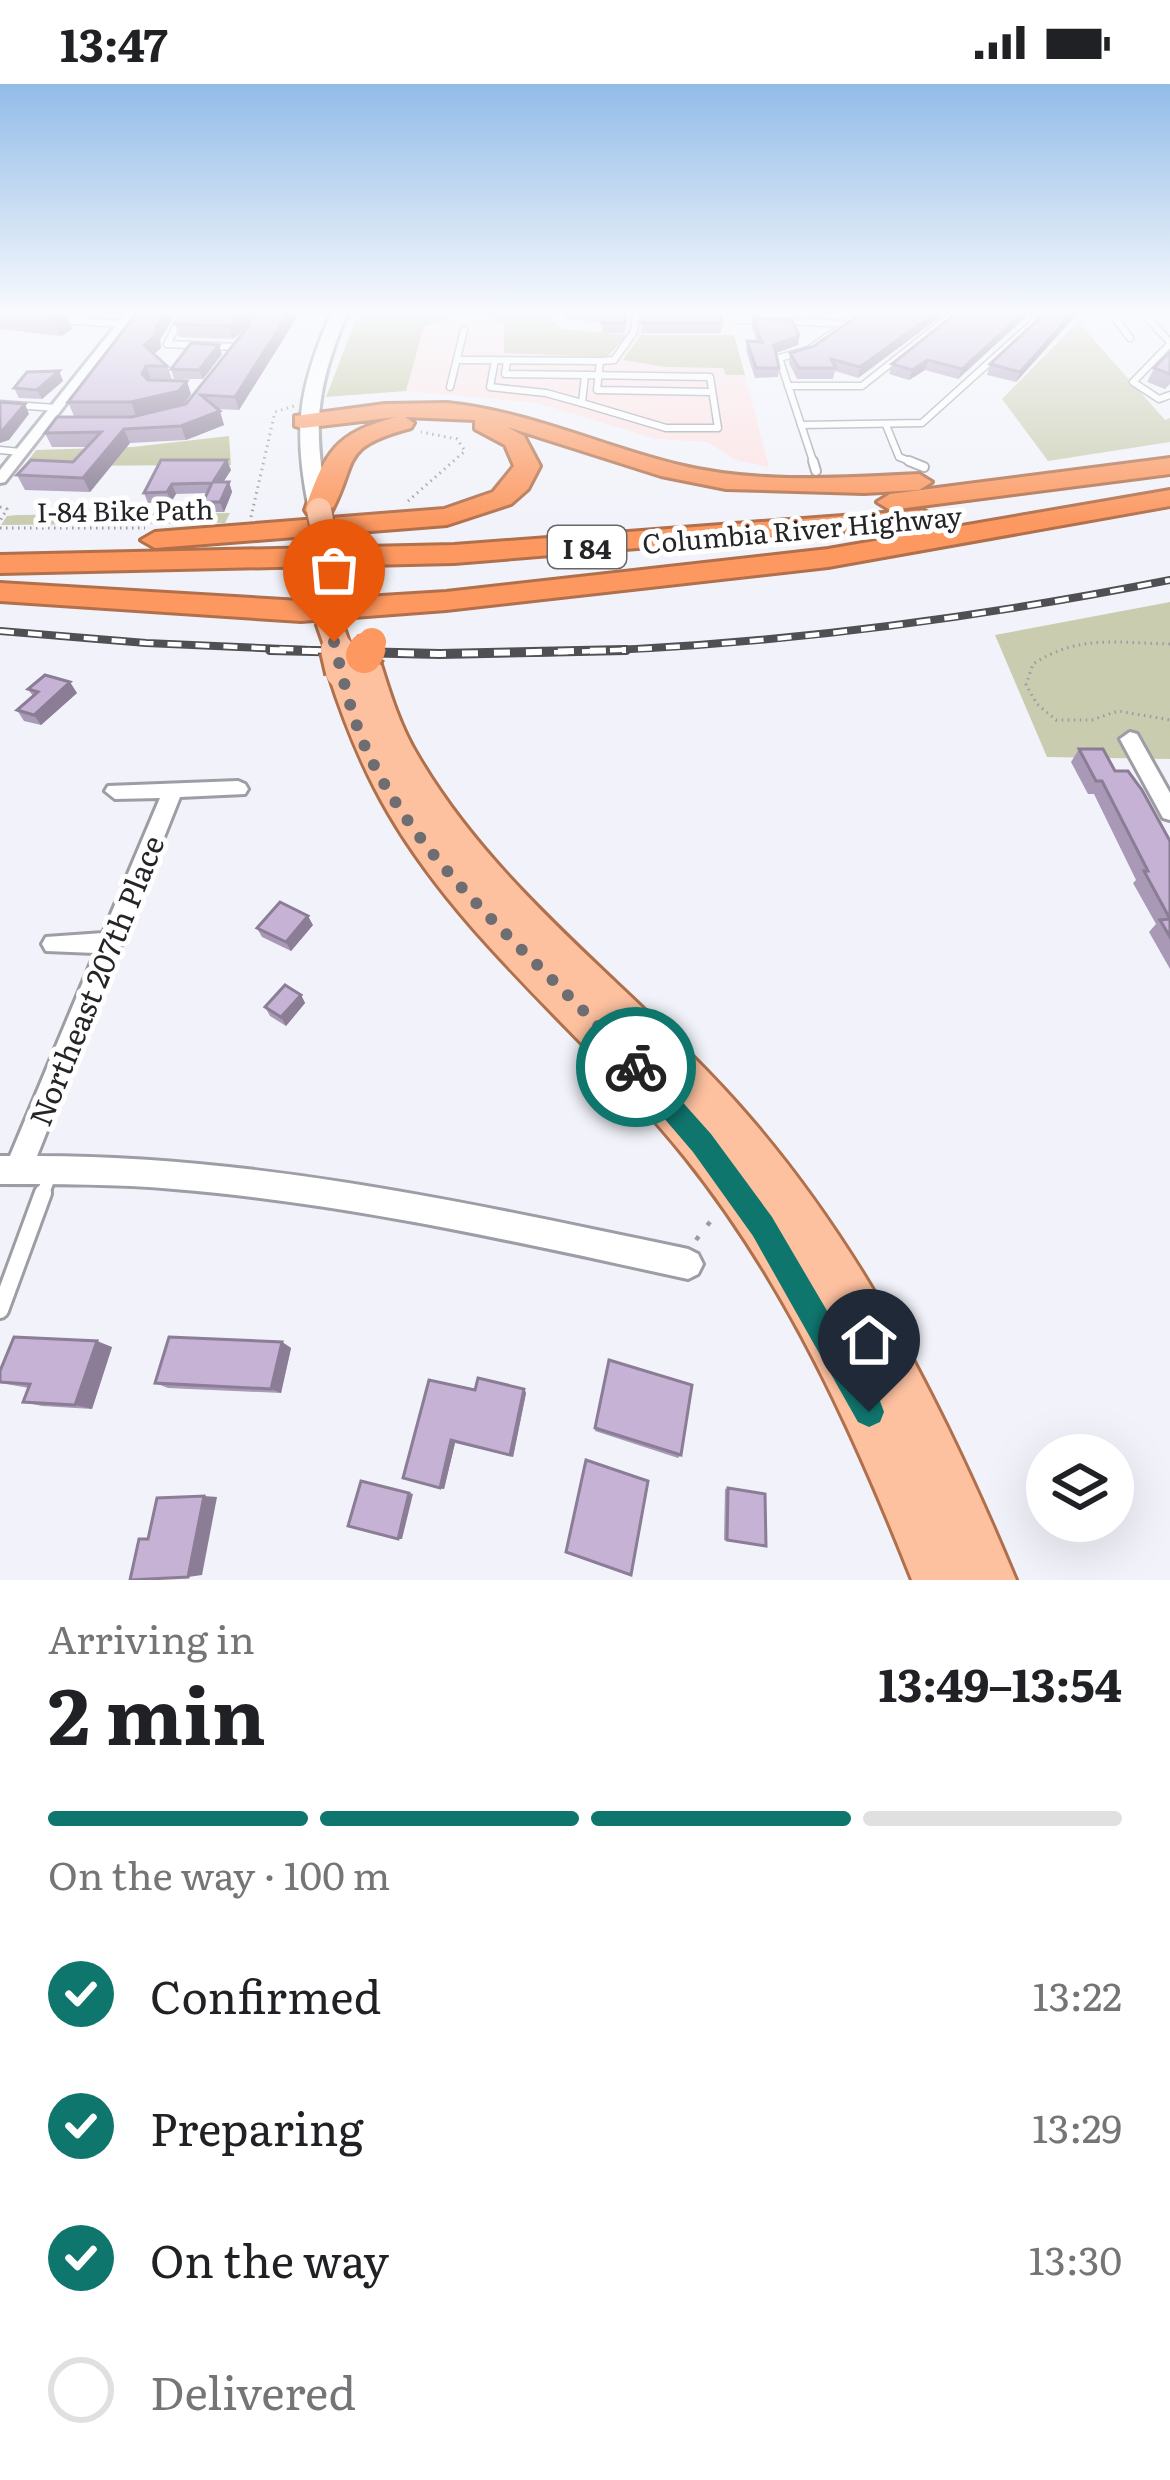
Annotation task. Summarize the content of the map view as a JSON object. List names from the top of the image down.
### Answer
{
  "streets": {
    "highway": ["Columbia River Highway", "I 84"],
    "street": ["Northeast 207th Place"],
    "path": ["I-84 Bike Path"]
  },
  "page": {
    "status": "13:47",
    "heading": ["2 min", "Arriving in", "13:49–13:54"],
    "bar": "On the way · 100 m",
    "list": [
      ["Confirmed", "13:22"],
      ["Preparing", "13:29"],
      ["On the way", "13:30"],
      "Delivered"
    ]
  }
}
